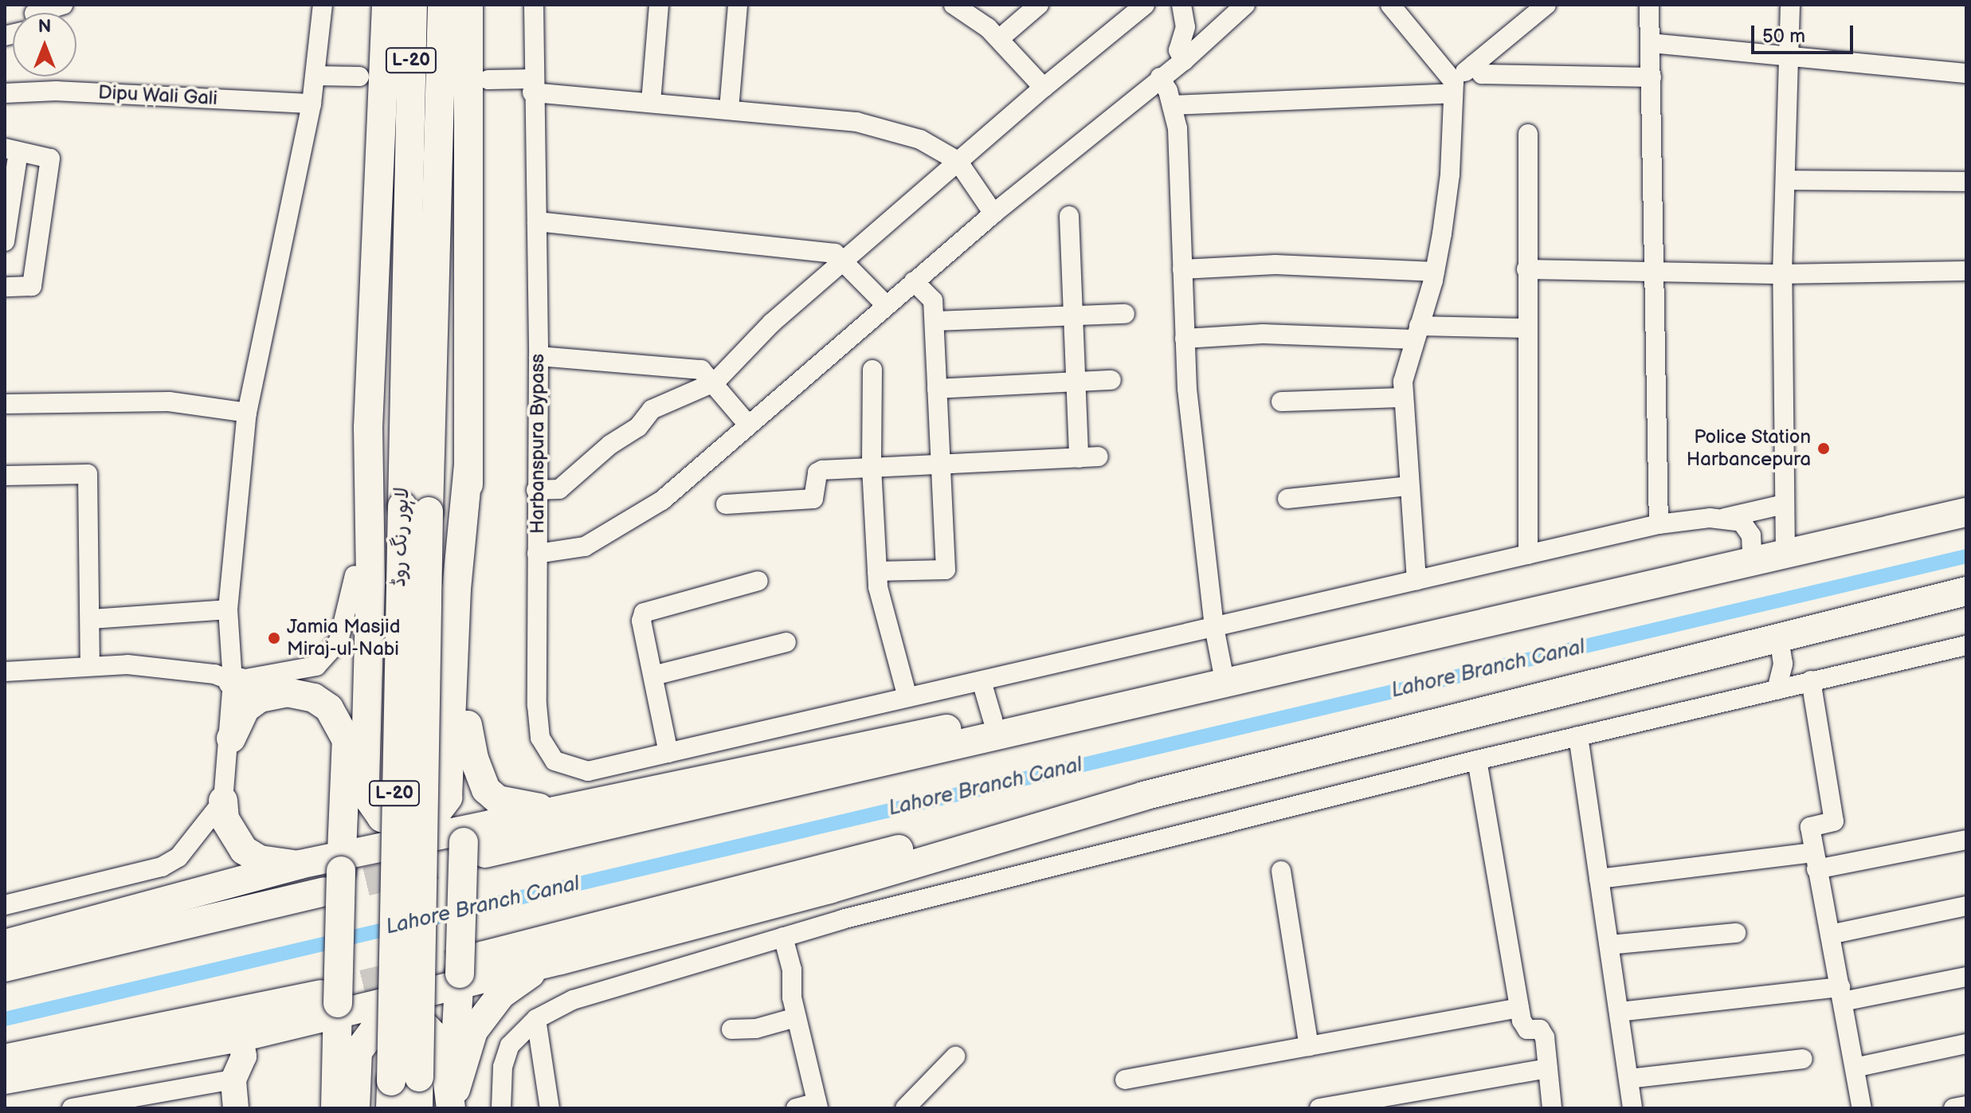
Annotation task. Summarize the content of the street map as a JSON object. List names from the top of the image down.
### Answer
{
  "streets": {
    "highway": ["L-20", "لاہور رنگ روڈ"],
    "street": ["Dipu Wali Gali", "Harbanspura Bypass"]
  },
  "water": ["Lahore Branch Canal"],
  "places": ["Police Station Harbancepura", "Jamia Masjid Miraj-ul-Nabi"],
  "scale_bar": "50 m",
  "north": "top"
}
